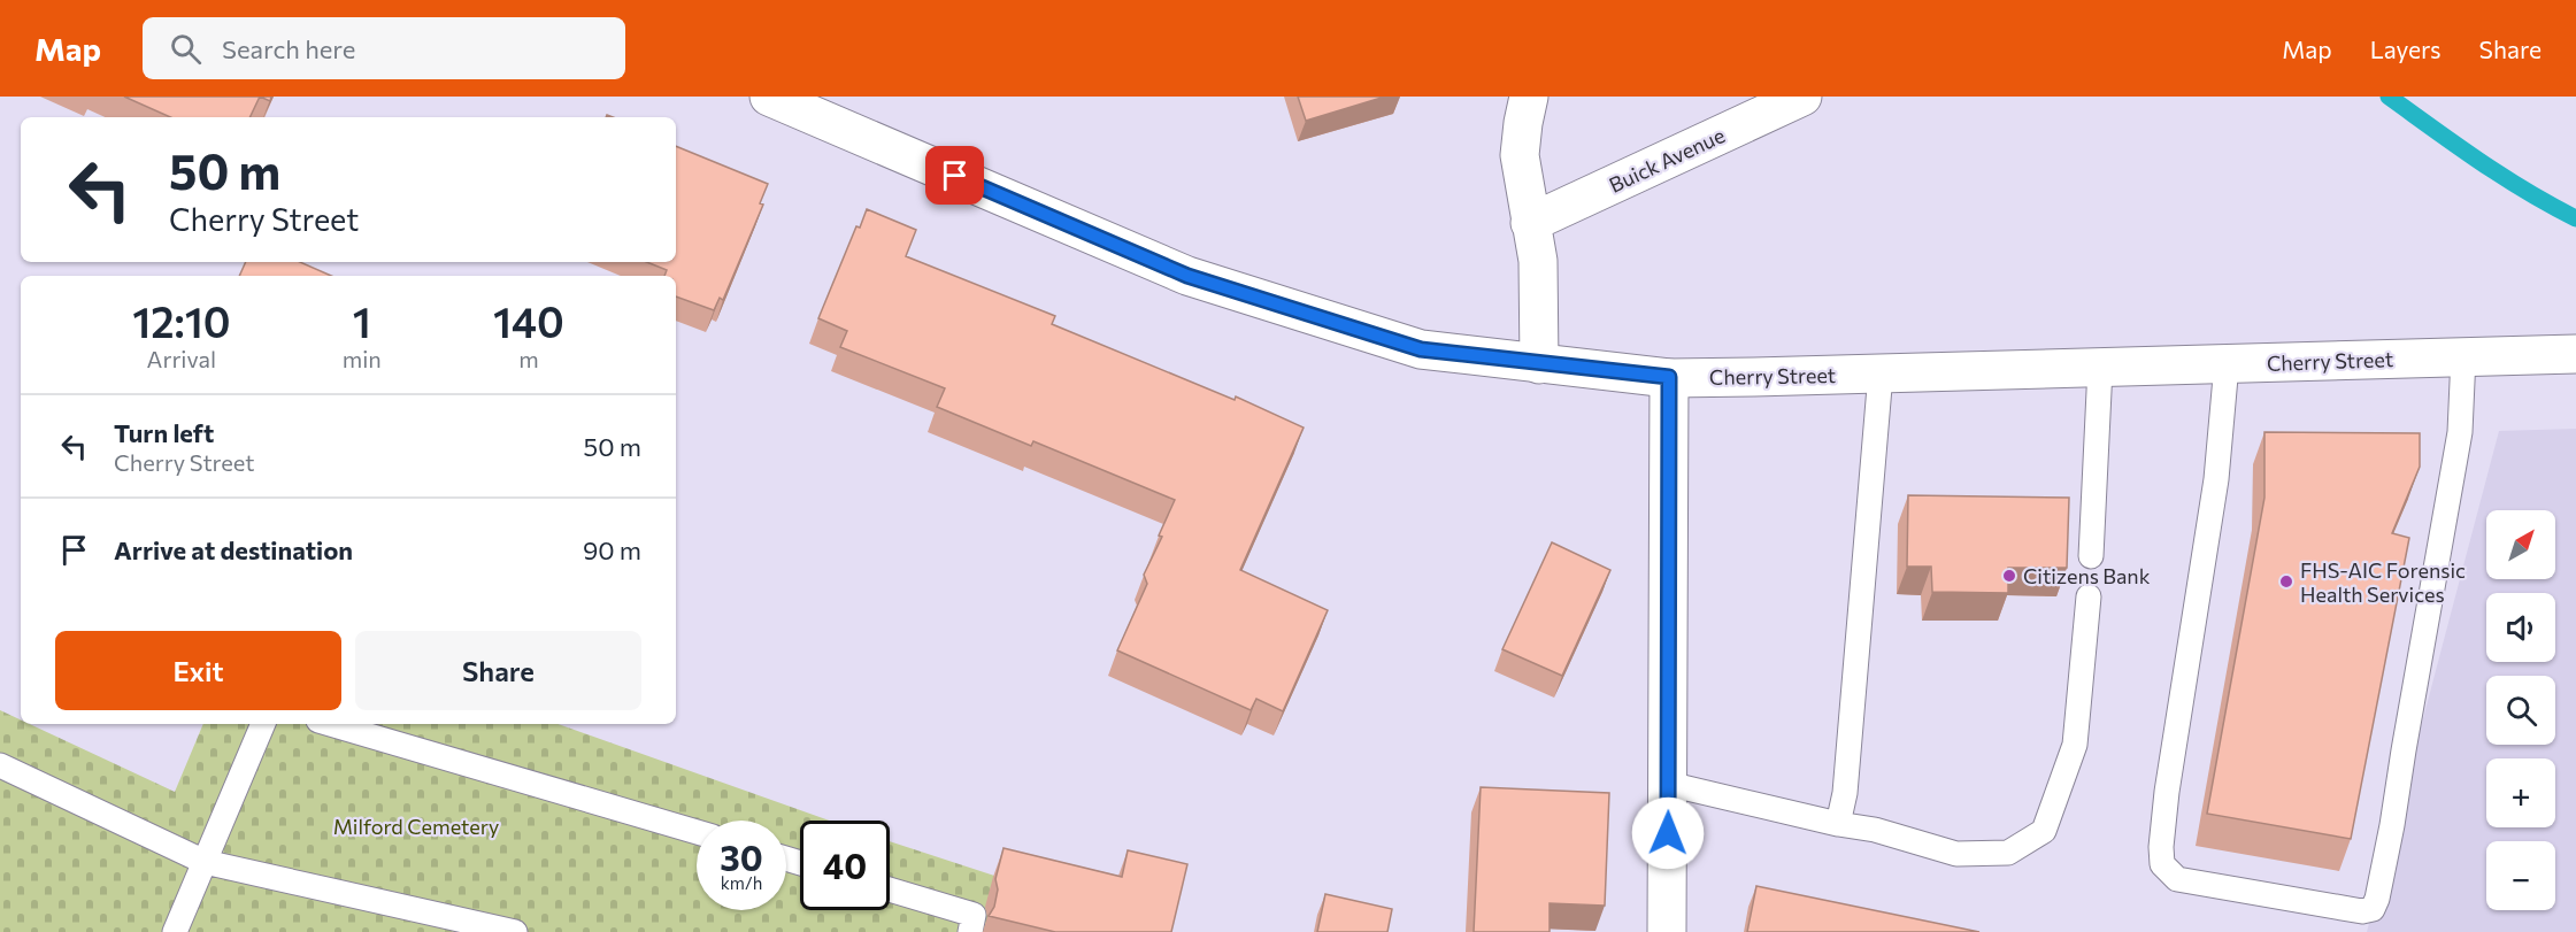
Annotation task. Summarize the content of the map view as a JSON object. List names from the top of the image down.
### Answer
{
  "streets": {
    "main road": ["Buick Avenue", "Cherry Street"]
  },
  "parks": ["Milford Cemetery"],
  "places": ["Citizens Bank", "FHS-AIC Forensic Health Services"],
  "north": "top right",
  "page": {
    "header": "Map",
    "search": "Search here",
    "nav": ["Map", "Layers", "Share"],
    "turn": ["50 m", "Cherry Street"],
    "eta": [
      "12:10",
      "Arrival",
      "1",
      "min",
      "140",
      "m"
    ],
    "list": [
      {
        "name": "Turn left",
        "note": "Cherry Street",
        "value": "50 m"
      },
      {
        "name": "Arrive at destination",
        "value": "90 m"
      }
    ],
    "map_buttons": ["+", "−"],
    "buttons": ["Exit", "Share"],
    "speed": "30 km/h",
    "limit": "40"
  }
}
